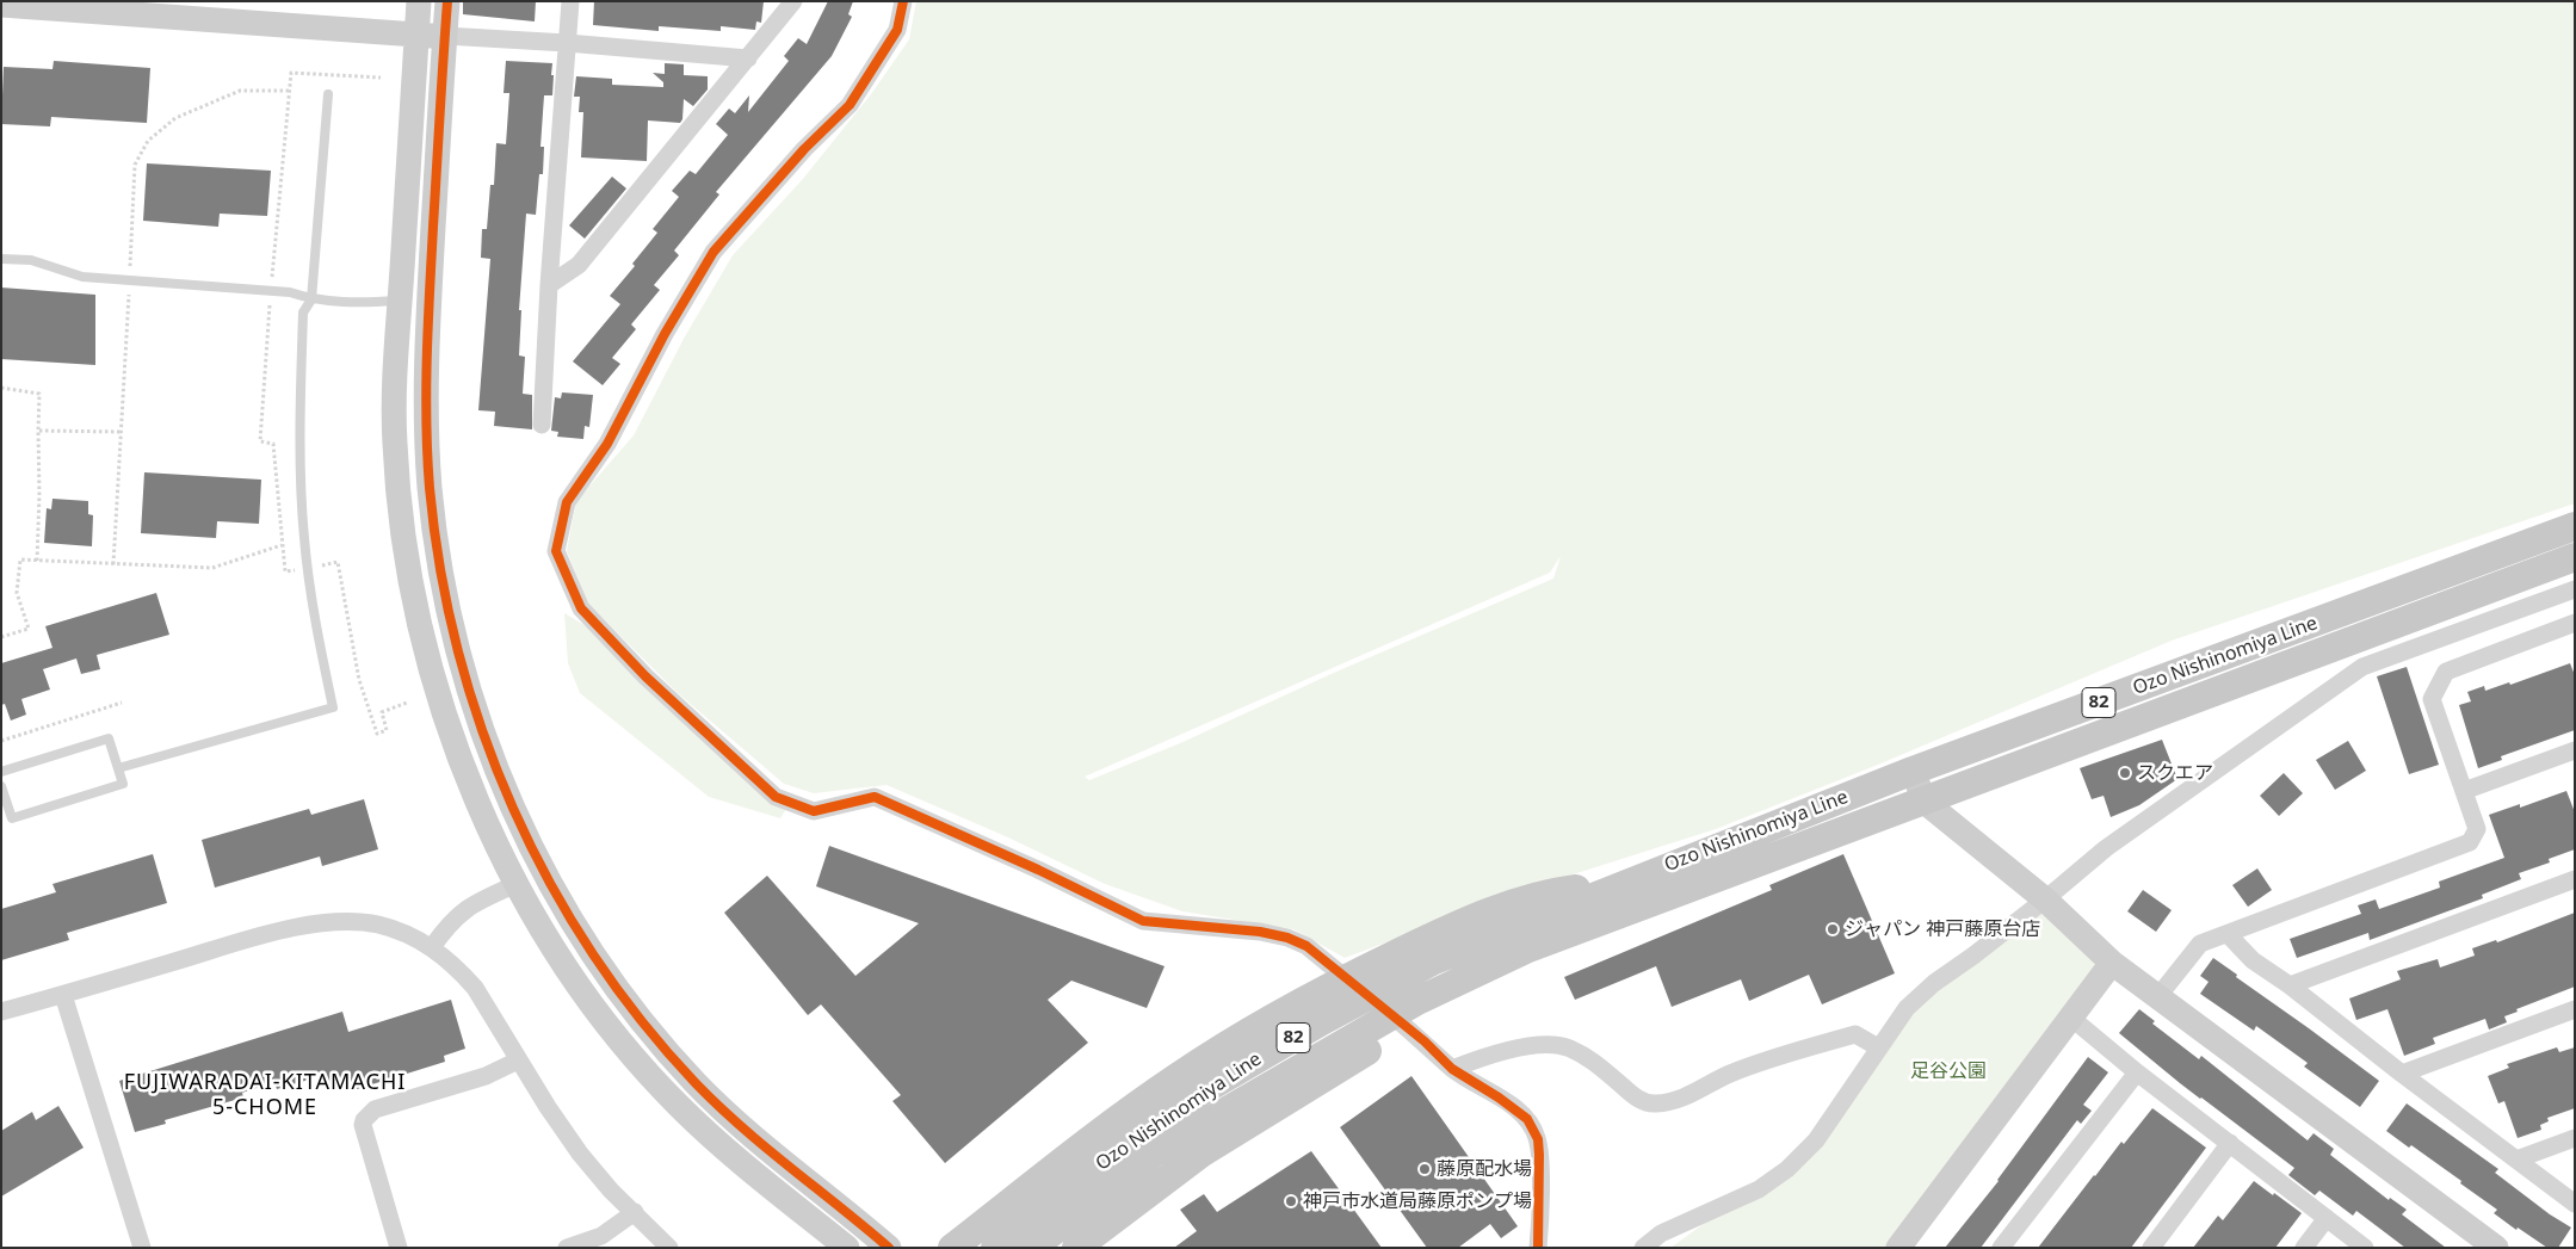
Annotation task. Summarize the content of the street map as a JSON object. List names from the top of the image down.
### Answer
{
  "streets": {
    "main road": ["Ozo Nishinomiya Line", "82"]
  },
  "districts": ["FUJIWARADAI-KITAMACHI 5-CHOME"],
  "parks": ["足谷公園"],
  "places": [
    "スクエア",
    "ジャパン 神戸藤原台店",
    "藤原配水場",
    "神戸市水道局藤原ポンプ場"
  ]
}
